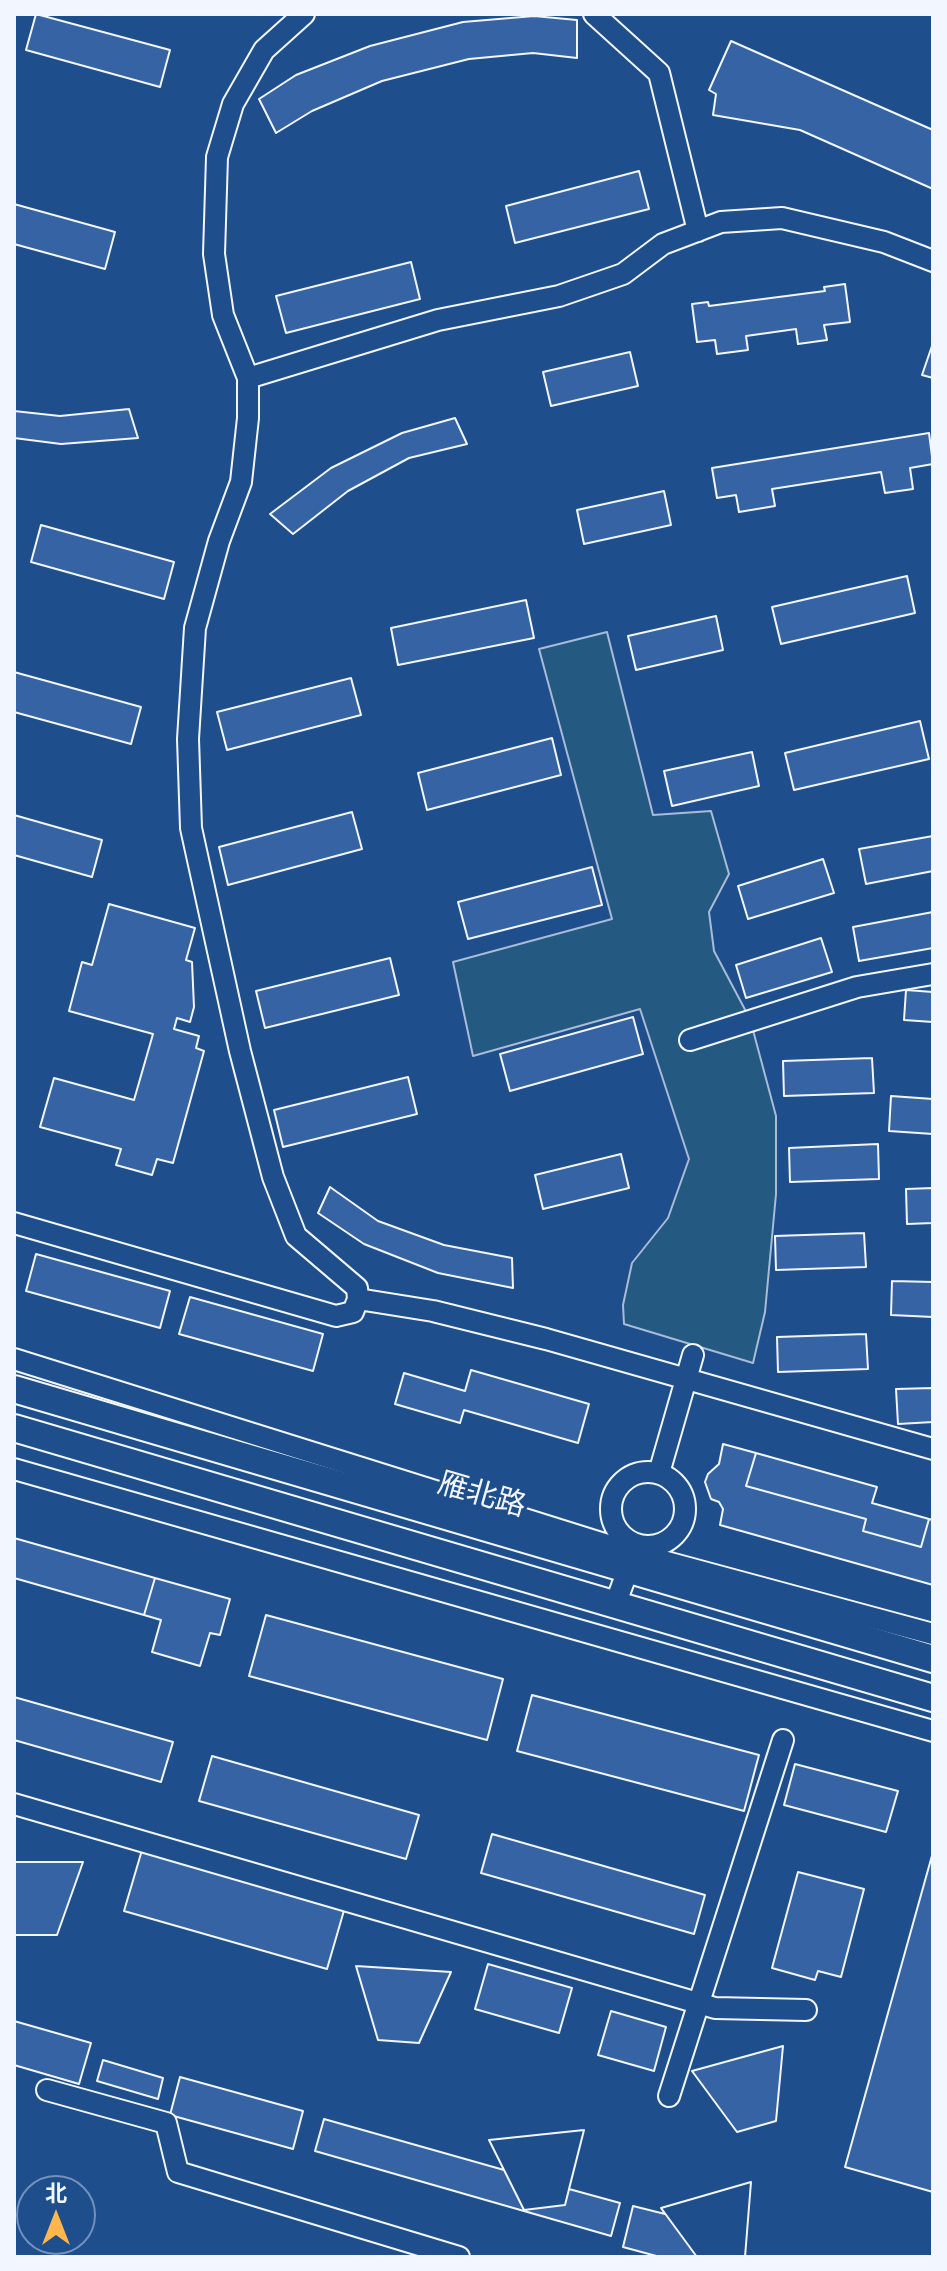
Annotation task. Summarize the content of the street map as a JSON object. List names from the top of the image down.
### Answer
{
  "streets": {
    "main road": ["雁北路"]
  },
  "north": "top"
}
